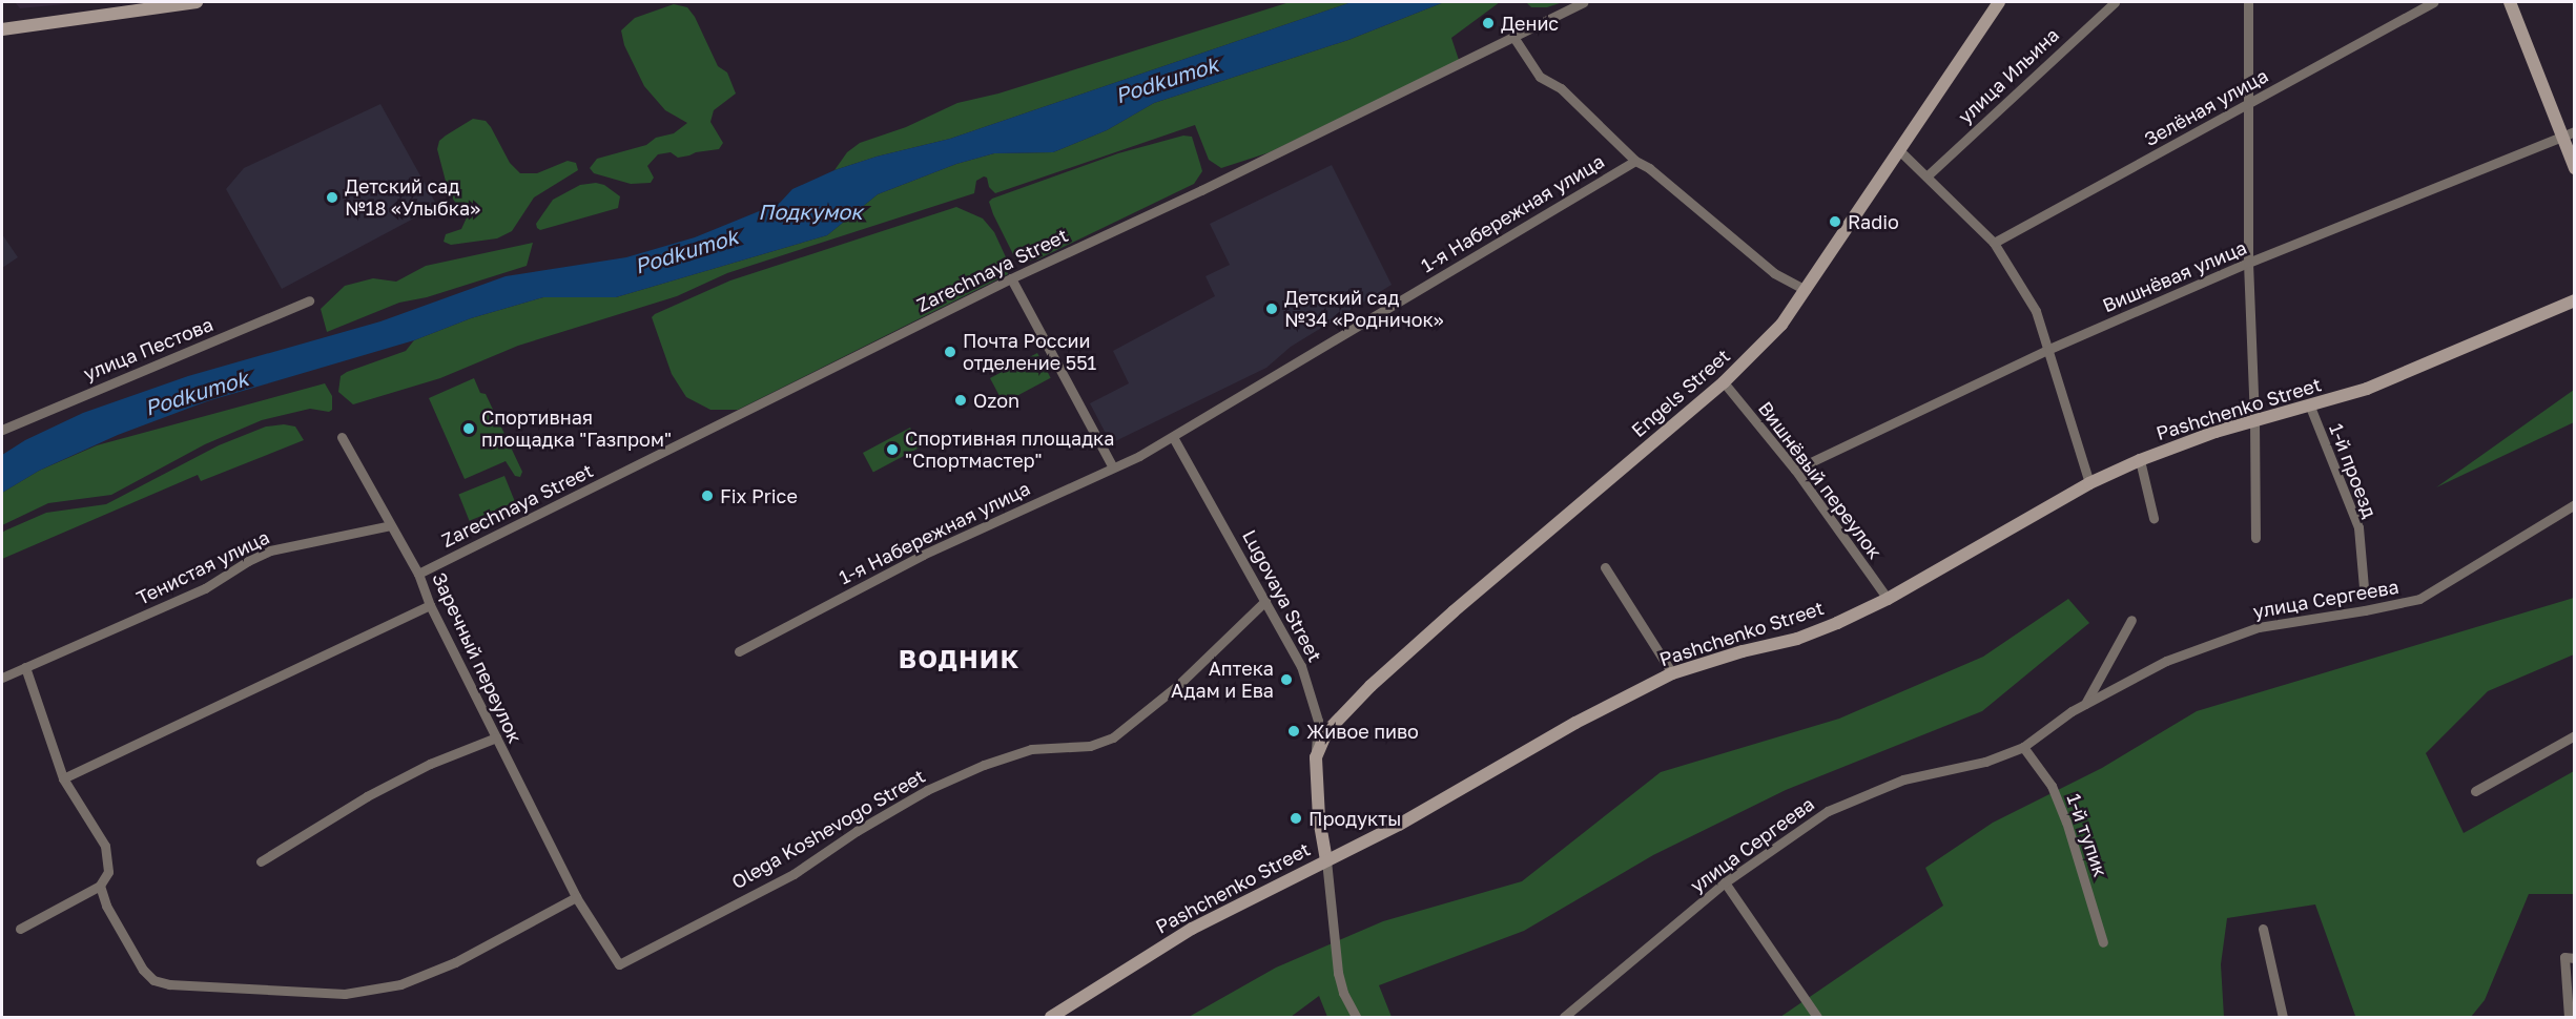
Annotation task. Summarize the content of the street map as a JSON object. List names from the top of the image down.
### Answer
{
  "streets": {
    "street": [
      "улица Ильина",
      "Зелёная улица",
      "1-я Набережная улица",
      "Zarechnaya Street",
      "Вишнёвая улица",
      "улица Пестова",
      "Engels Street",
      "Pashchenko Street",
      "1-й проезд",
      "Вишнёвый переулок",
      "Тенистая улица",
      "Lugovaya Street",
      "улица Сергеева",
      "Заречный переулок",
      "Olega Koshevogo Street",
      "1-й тупик"
    ]
  },
  "crossings": [
    ["1-я Набережная улица", "Zarechnaya Street"],
    ["1-я Набережная улица", "Engels Street"],
    ["1-я Набережная улица", "Lugovaya Street"],
    ["Zarechnaya Street", "Заречный переулок"],
    ["Вишнёвая улица", "Вишнёвый переулок"],
    ["Engels Street", "Вишнёвый переулок"],
    ["Engels Street", "Lugovaya Street"],
    ["Pashchenko Street", "1-й проезд"],
    ["Pashchenko Street", "Вишнёвый переулок"],
    ["Pashchenko Street", "Lugovaya Street"],
    ["Тенистая улица", "Заречный переулок"],
    ["Lugovaya Street", "Olega Koshevogo Street"],
    ["улица Сергеева", "1-й тупик"],
    ["Заречный переулок", "Olega Koshevogo Street"]
  ],
  "districts": ["ВОДНИК"],
  "water": ["Podkumok", "Подкумок"],
  "places": [
    "Денис",
    "Детский сад №18 «Улыбка»",
    "Radio",
    "Детский сад №34 «Родничок»",
    "Почта России отделение 551",
    "Ozon",
    "Спортивная площадка \"Газпром\"",
    "Спортивная площадка \"Спортмастер\"",
    "Fix Price",
    "Аптека Адам и Ева",
    "Живое пиво",
    "Продукты"
  ]
}
